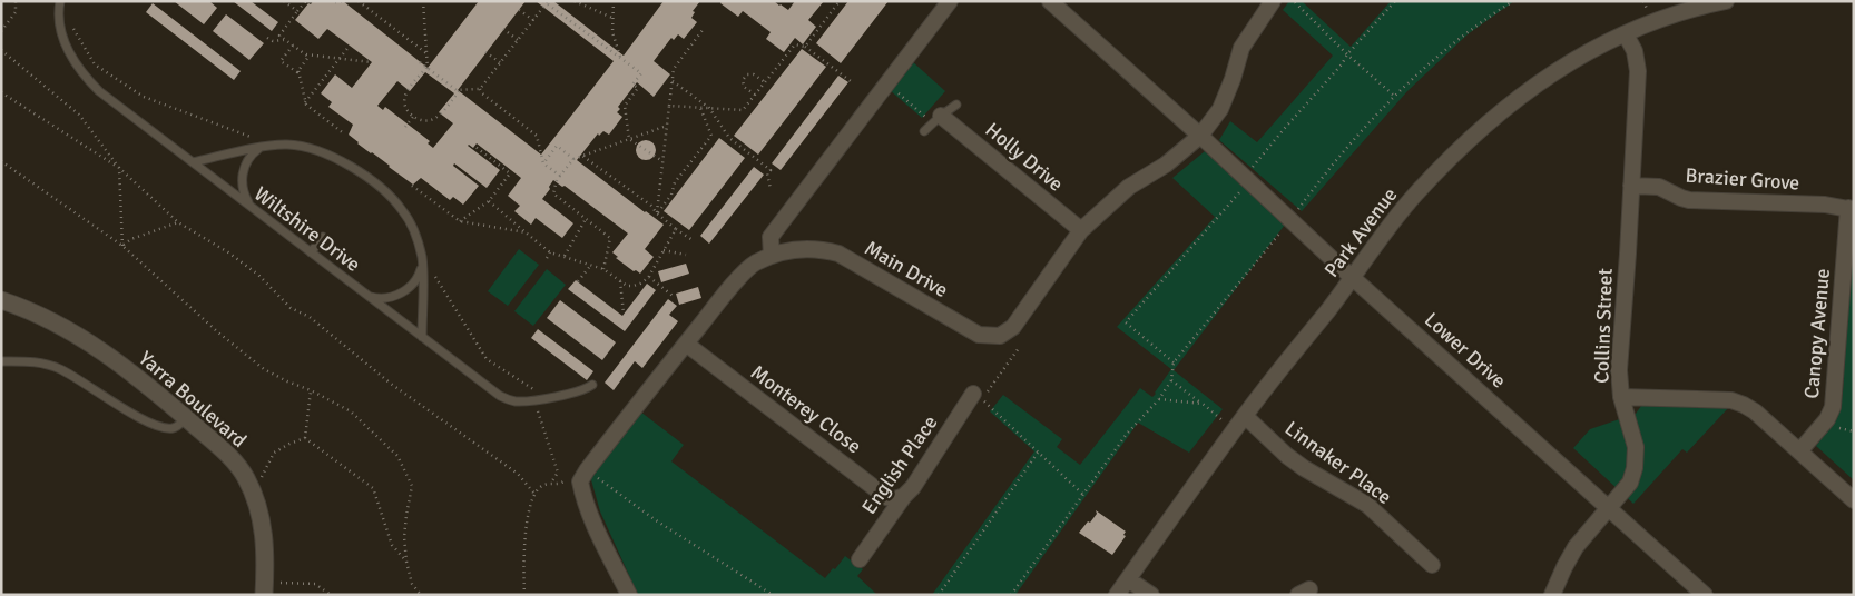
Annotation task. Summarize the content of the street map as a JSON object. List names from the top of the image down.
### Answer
{
  "streets": {
    "main road": ["Yarra Boulevard"],
    "street": [
      "Holly Drive",
      "Brazier Grove",
      "Park Avenue",
      "Main Drive",
      "Collins Street",
      "Canopy Avenue",
      "Lower Drive",
      "Monterey Close",
      "Linnaker Place",
      "English Place"
    ],
    "lane": ["Wiltshire Drive"]
  },
  "crossings": [
    ["Holly Drive", "Main Drive"],
    ["Brazier Grove", "Collins Street"],
    ["Brazier Grove", "Canopy Avenue"],
    ["Park Avenue", "Collins Street"],
    ["Park Avenue", "Lower Drive"],
    ["Park Avenue", "Linnaker Place"],
    ["Main Drive", "Lower Drive"],
    ["Main Drive", "Monterey Close"],
    ["Collins Street", "Lower Drive"],
    ["Monterey Close", "English Place"]
  ]
}
